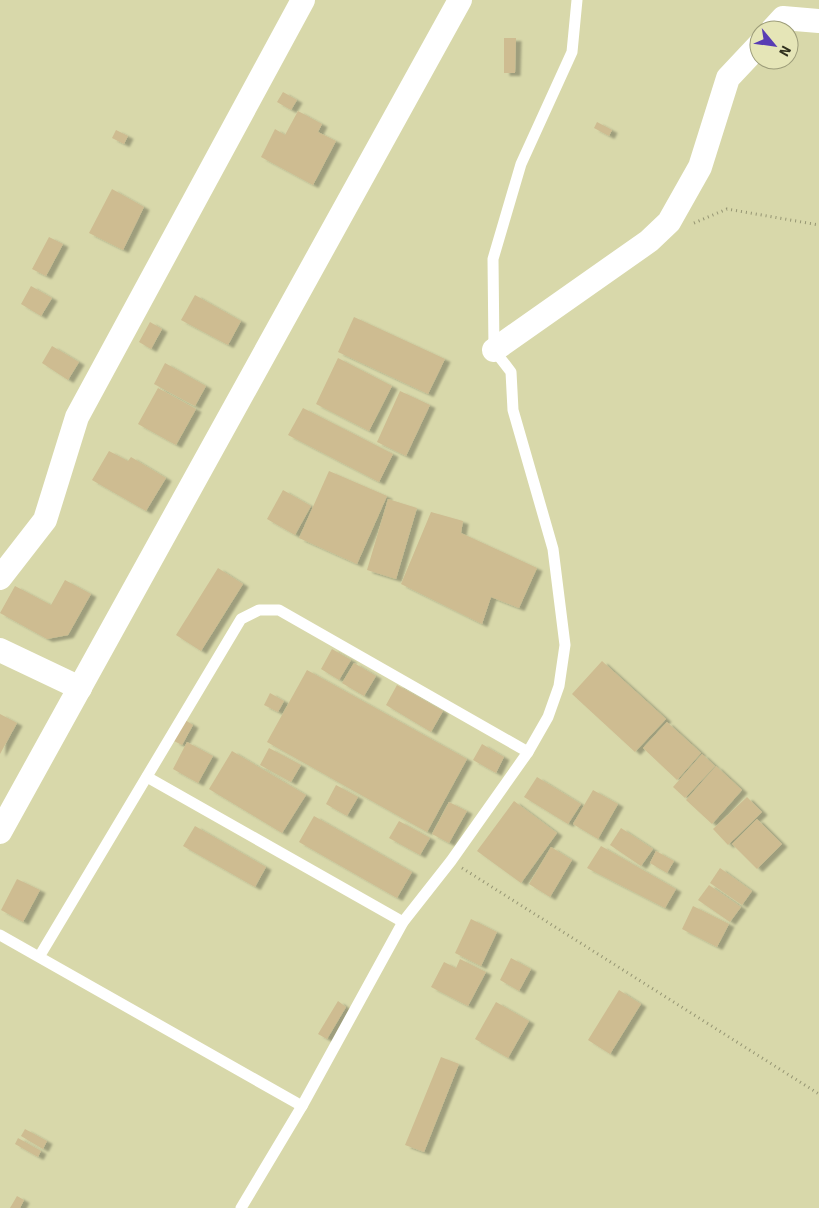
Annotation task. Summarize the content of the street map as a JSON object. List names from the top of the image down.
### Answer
{
  "north": "bottom right"
}
